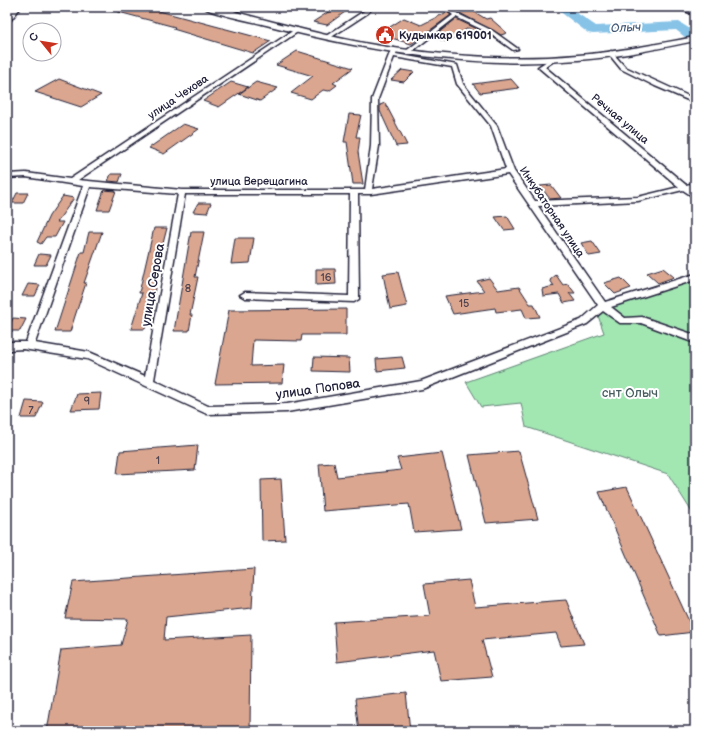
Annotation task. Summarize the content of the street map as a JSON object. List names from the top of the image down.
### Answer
{
  "streets": {
    "street": [
      "улица Чехова",
      "Речная улица",
      "улица Верещагина",
      "Инкубаторная улица",
      "улица Серова",
      "улица Попова"
    ]
  },
  "crossings": [
    ["улица Чехова", "улица Верещагина"],
    ["улица Верещагина", "Инкубаторная улица"],
    ["улица Верещагина", "улица Серова"],
    ["Инкубаторная улица", "улица Попова"],
    ["улица Серова", "улица Попова"]
  ],
  "water": ["Олыч"],
  "parks": ["снт Олыч"],
  "places": {
    "public building": ["Кудымкар 619001"]
  },
  "house_numbers": [
    "16",
    "8",
    "15",
    "9",
    "7",
    "1"
  ],
  "north": "top left"
}
